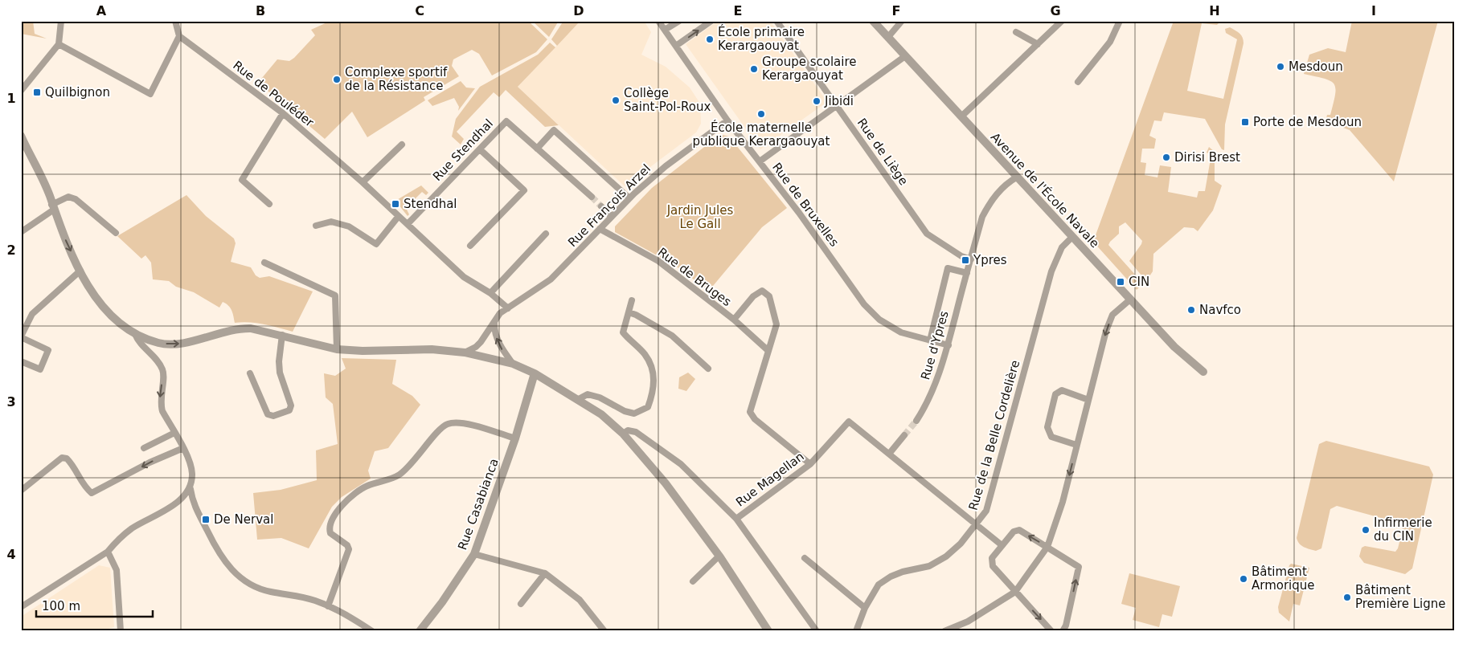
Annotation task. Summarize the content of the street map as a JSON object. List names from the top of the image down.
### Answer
{
  "streets": {
    "street": [
      "Rue de Pouléder",
      "Rue Stendhal",
      "Rue de Liège",
      "Avenue de l'École Navale",
      "Rue de Bruxelles",
      "Rue François Arzel",
      "Rue de Bruges",
      "Rue d'Ypres",
      "Rue de la Belle Cordelière",
      "Rue Magellan",
      "Rue Casabianca"
    ]
  },
  "crossings": [
    ["Rue de Pouléder", "Rue Stendhal"],
    ["Rue de Pouléder", "Rue François Arzel"],
    ["Rue de Liège", "Rue d'Ypres"],
    ["Avenue de l'École Navale", "Rue d'Ypres"],
    ["Avenue de l'École Navale", "Rue de la Belle Cordelière"],
    ["Rue de Bruxelles", "Rue François Arzel"],
    ["Rue de Bruxelles", "Rue d'Ypres"],
    ["Rue François Arzel", "Rue de Bruges"],
    ["Rue de Bruges", "Rue Magellan"]
  ],
  "parks": ["Jardin Jules Le Gall"],
  "places": {
    "other": [
      "École primaire Kerargaouyat",
      "Mesdoun",
      "Groupe scolaire Kerargaouyat",
      "Complexe sportif de la Résistance",
      "Collège Saint-Pol-Roux",
      "Jibidi",
      "École maternelle publique Kerargaouyat",
      "Dirisi Brest",
      "Navfco",
      "Infirmerie du CIN",
      "Bâtiment Armorique",
      "Bâtiment Première Ligne"
    ],
    "transit": [
      "Quilbignon",
      "Porte de Mesdoun",
      "Stendhal",
      "Ypres",
      "CIN",
      "De Nerval"
    ]
  },
  "scale_bar": "100 m",
  "grid": {
    "columns": [
      "A",
      "B",
      "C",
      "D",
      "E",
      "F",
      "G",
      "H",
      "I"
    ],
    "rows": [
      "1",
      "2",
      "3",
      "4"
    ]
  }
}
